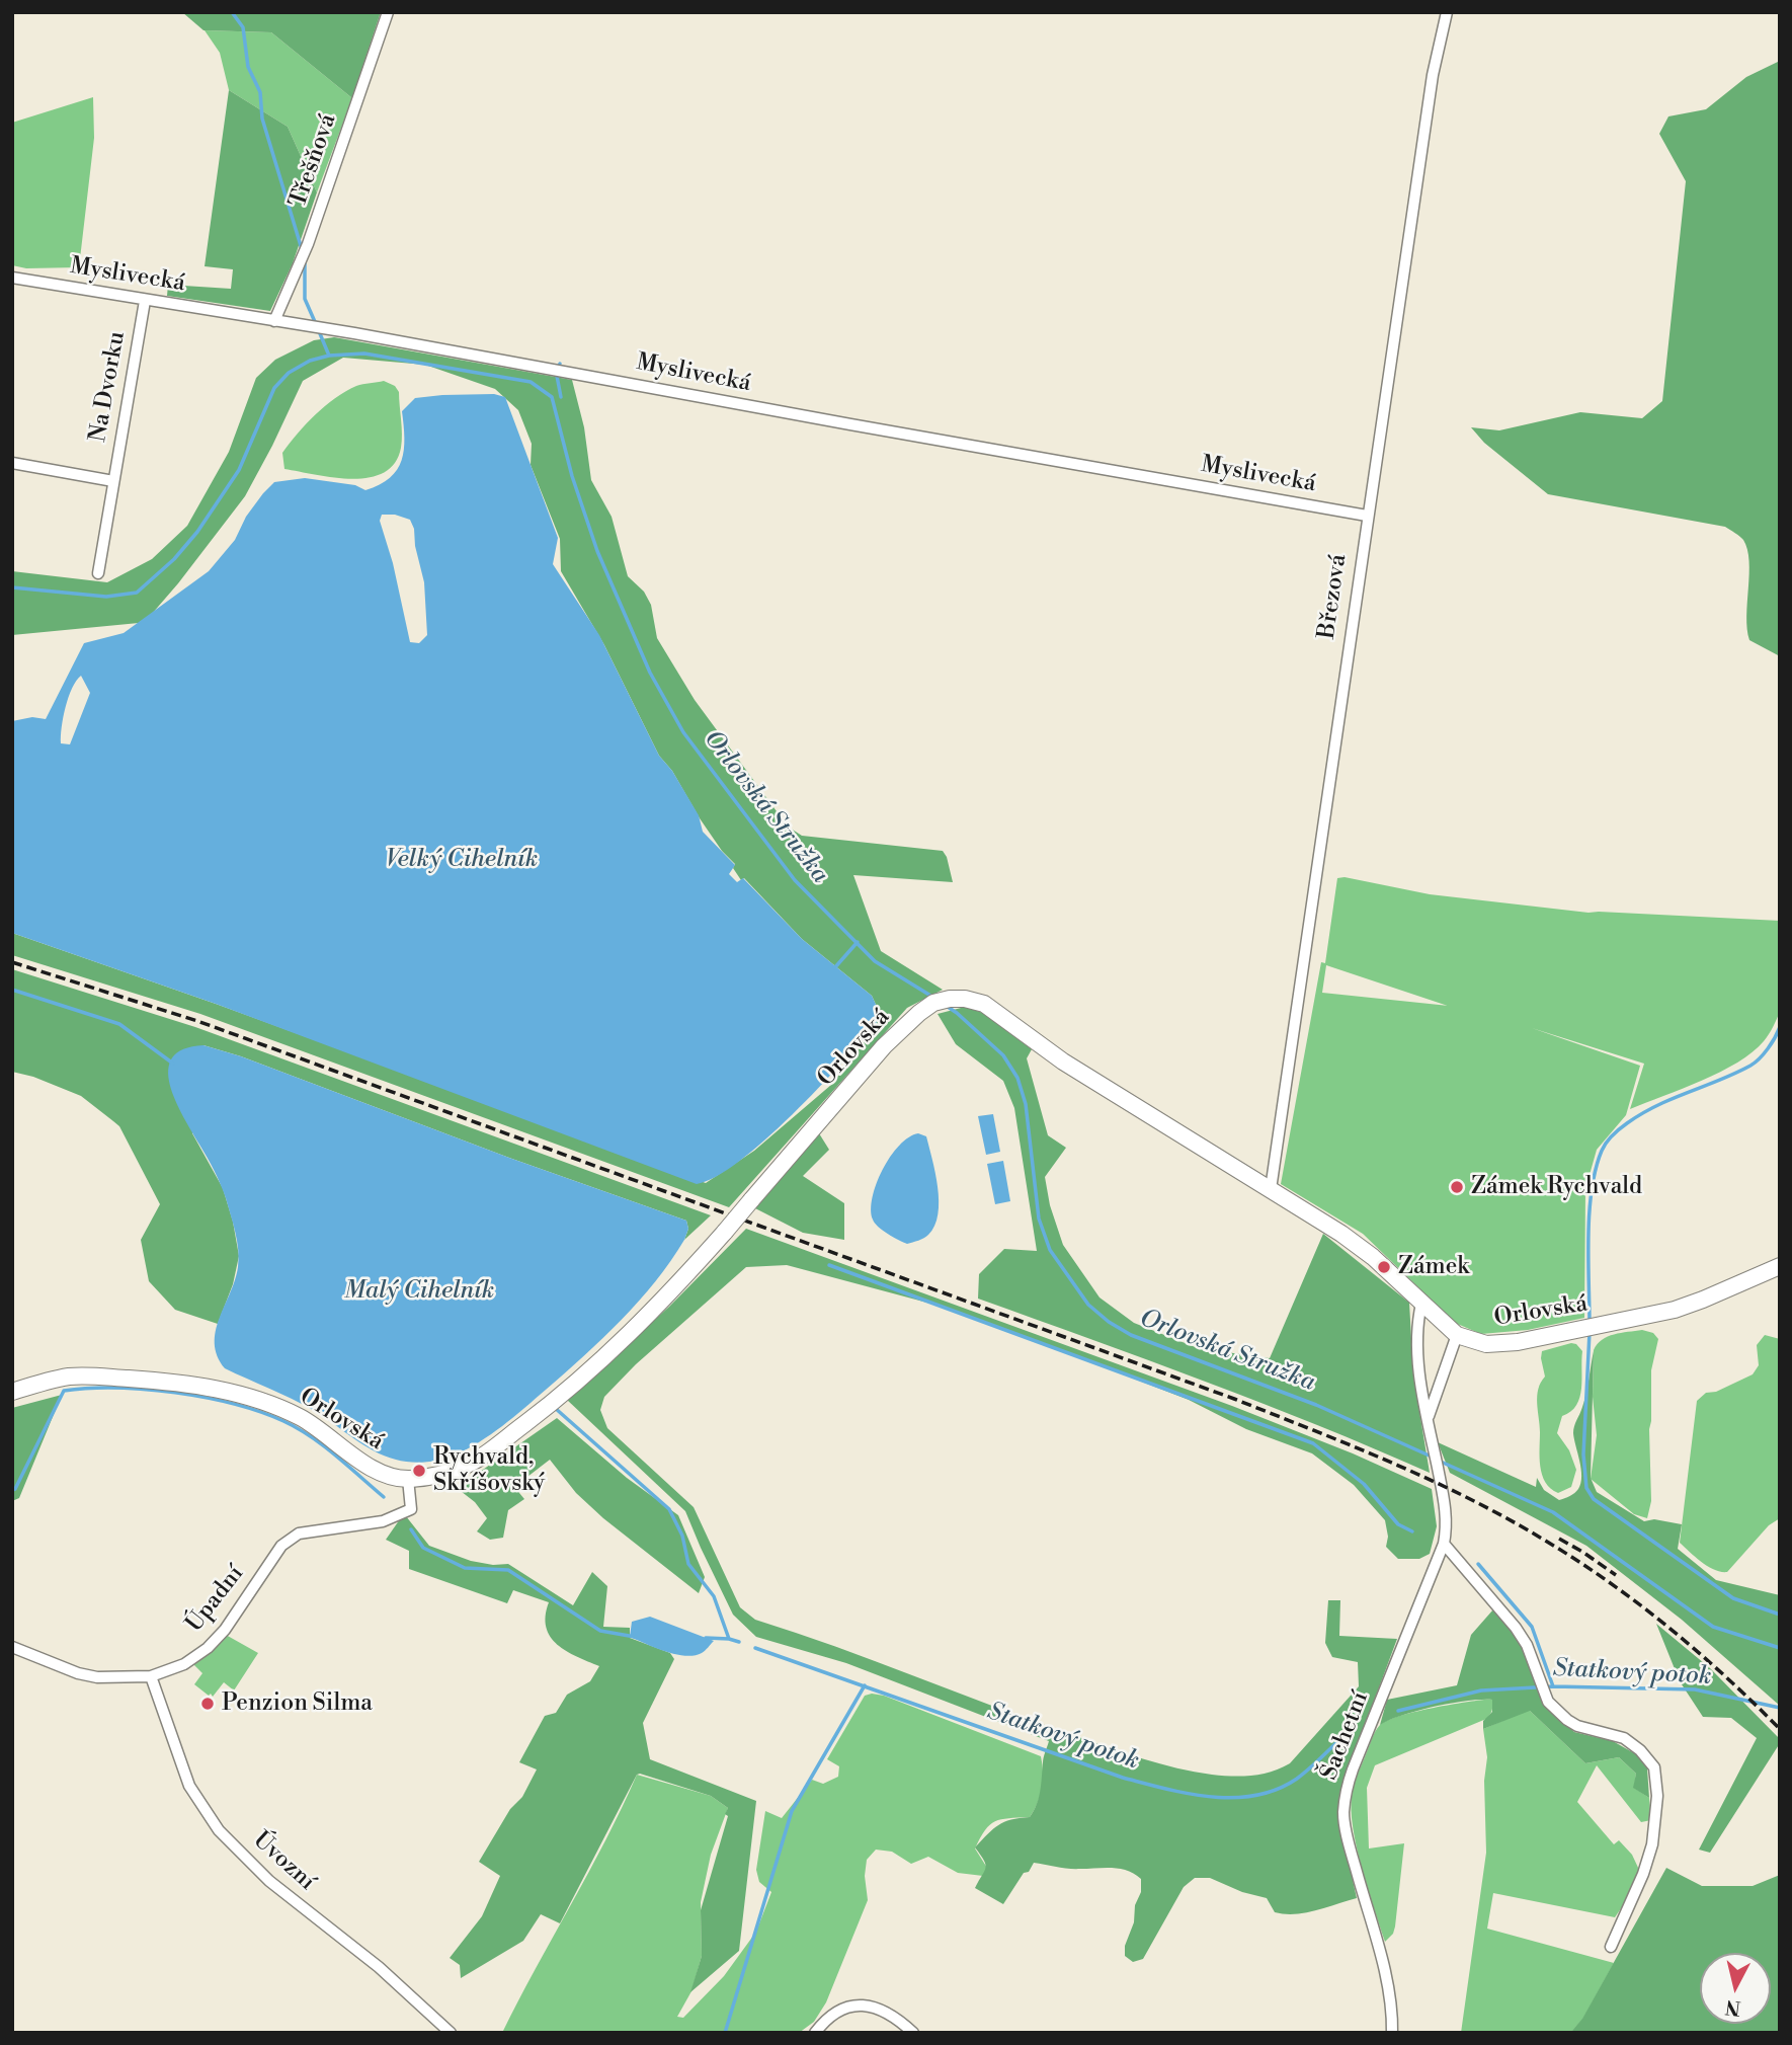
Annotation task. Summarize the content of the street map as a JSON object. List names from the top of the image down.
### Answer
{
  "streets": {
    "main road": ["Orlovská"],
    "street": [
      "Třešňová",
      "Myslivecká",
      "Na Dvorku",
      "Březová",
      "Úpadní",
      "Šachetní",
      "Úvozní"
    ]
  },
  "crossings": [
    ["Třešňová", "Myslivecká"],
    ["Myslivecká", "Na Dvorku"],
    ["Myslivecká", "Březová"],
    ["Březová", "Orlovská"],
    ["Orlovská", "Úpadní"],
    ["Orlovská", "Šachetní"],
    ["Úpadní", "Úvozní"]
  ],
  "water": [
    "Orlovská Stružka",
    "Velký Cihelník",
    "Malý Cihelník",
    "Statkový potok"
  ],
  "places": [
    "Zámek Rychvald",
    "Zámek",
    "Rychvald, Skříšovský",
    "Penzion Silma"
  ],
  "north": "bottom"
}
